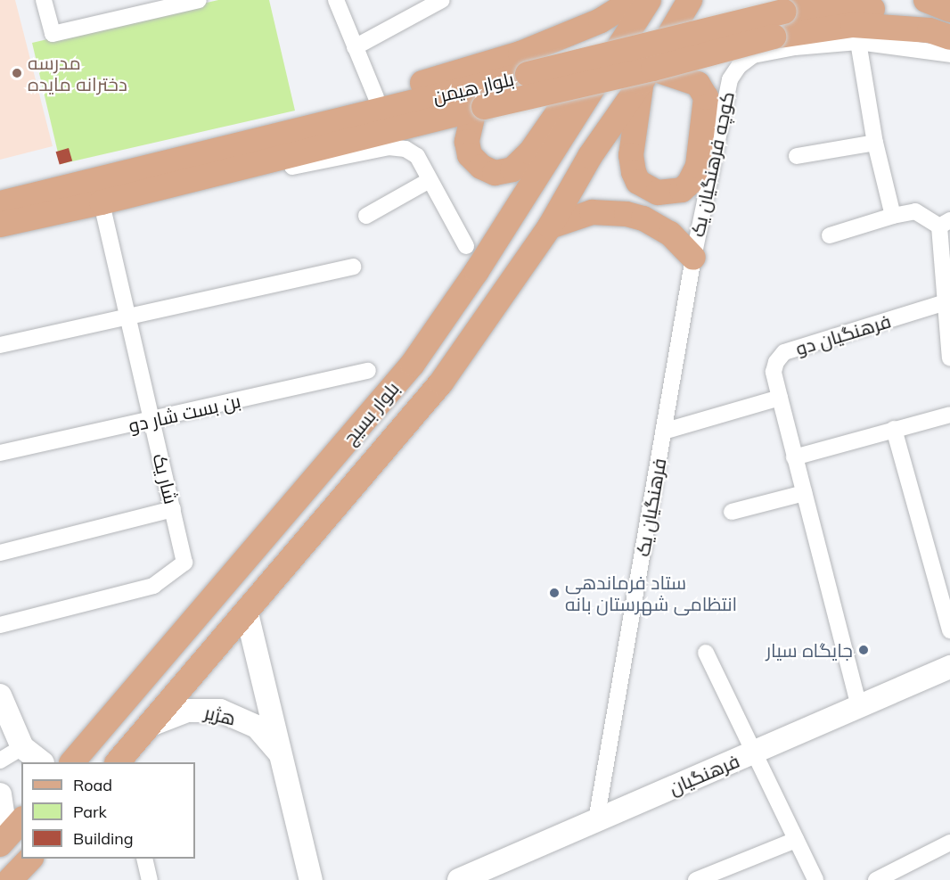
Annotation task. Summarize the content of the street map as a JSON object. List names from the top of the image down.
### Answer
{
  "streets": {
    "main road": [
      "بلوار هیمن",
      "بلوار بسیج",
      "هژیر",
      "فرهنگیان"
    ],
    "street": [
      "کوچه فرهنگیان یک",
      "فرهنگیان دو",
      "بن بست شار دو",
      "شار یک",
      "فرهنگیان یک"
    ]
  },
  "crossings": [
    ["بلوار هیمن", "بلوار بسیج"],
    ["بلوار هیمن", "شار یک"],
    ["کوچه فرهنگیان یک", "فرهنگیان یک"],
    ["فرهنگیان دو", "فرهنگیان"],
    ["بن بست شار دو", "شار یک"],
    ["بلوار بسیج", "هژیر"],
    ["فرهنگیان یک", "فرهنگیان"]
  ],
  "places": ["مدرسه دخترانه مایده", "ستاد فرماندهی انتظامی شهرستان بانه", "جایگاه سیار"],
  "legend": ["Road", "Park", "Building"]
}
